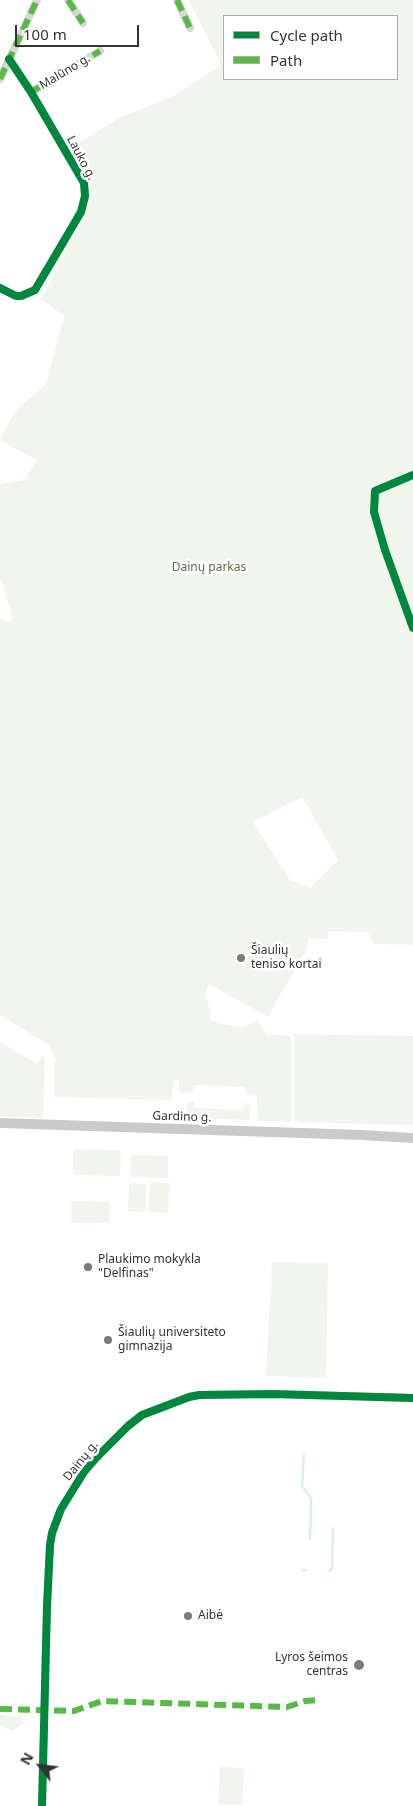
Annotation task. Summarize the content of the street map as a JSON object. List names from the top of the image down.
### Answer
{
  "streets": {
    "main road": ["Gardino g."],
    "street": ["Malūno g.", "Lauko g.", "Dainų g."]
  },
  "crossings": [
    ["Malūno g.", "Lauko g."]
  ],
  "parks": ["Dainų parkas"],
  "places": [
    "Šiaulių teniso kortai",
    "Plaukimo mokykla \"Delfinas\"",
    "Šiaulių universiteto gimnazija",
    "Aibė",
    "Lyros šeimos centras"
  ],
  "legend": ["Cycle path", "Path"],
  "scale_bar": "100 m",
  "north": "top left"
}
